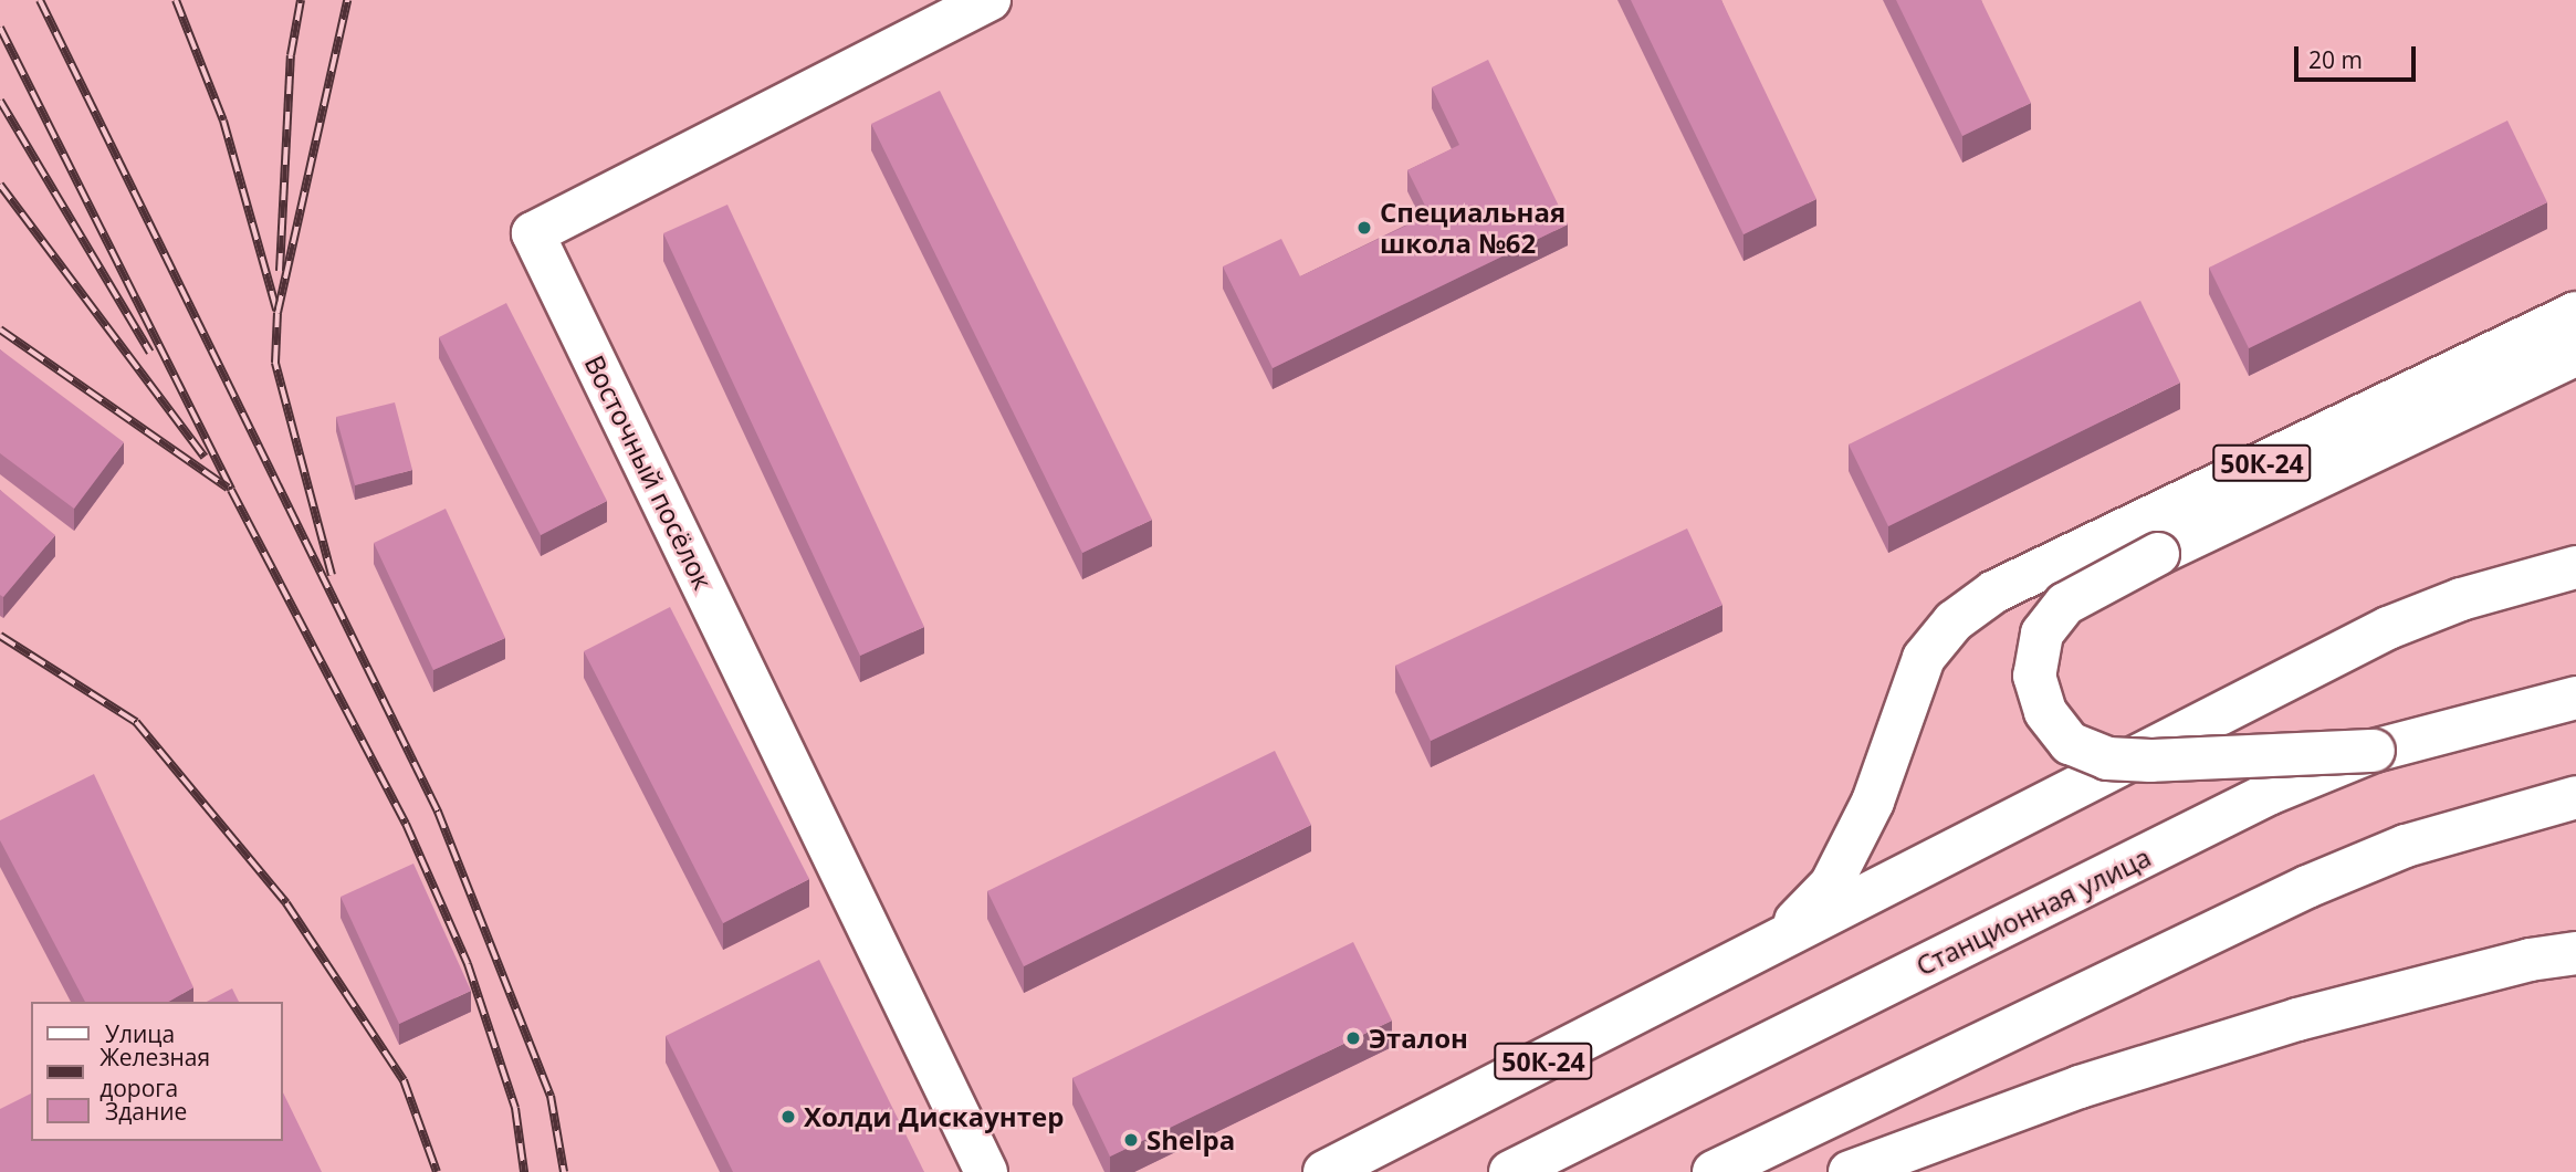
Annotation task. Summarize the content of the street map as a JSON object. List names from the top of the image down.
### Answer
{
  "streets": {
    "main road": ["50К-24", "Восточный посёлок", "Станционная улица"]
  },
  "places": [
    "Специальная школа №62",
    "Эталон",
    "Холди Дискаунтер",
    "Shelpa"
  ],
  "legend": ["Улица", "Железная дорога", "Здание"],
  "scale_bar": "20 m"
}
